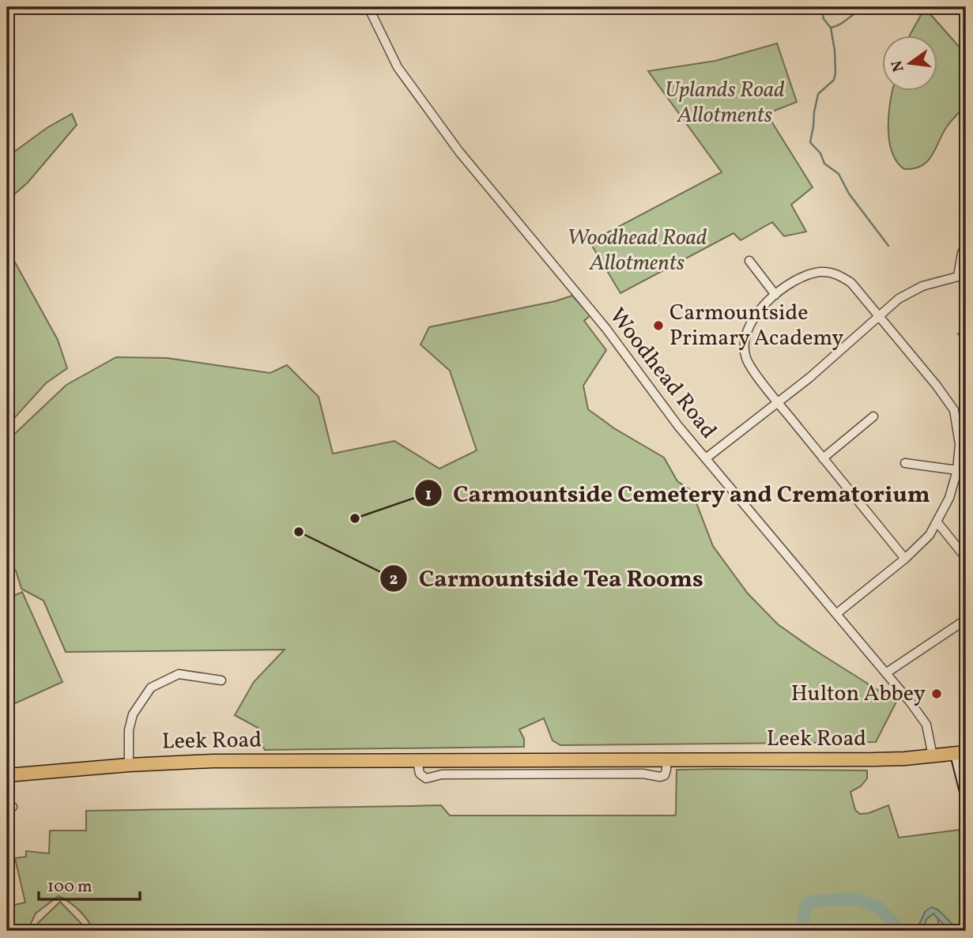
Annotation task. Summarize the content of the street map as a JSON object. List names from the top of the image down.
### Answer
{
  "streets": {
    "main road": ["Leek Road"],
    "street": ["Woodhead Road"]
  },
  "crossings": [
    ["Woodhead Road", "Leek Road"]
  ],
  "parks": ["Uplands Road Allotments", "Woodhead Road Allotments"],
  "places": [
    "Carmountside Primary Academy",
    "Carmountside Cemetery and Crematorium",
    "Carmountside Tea Rooms",
    "Hulton Abbey"
  ],
  "scale_bar": "100 m",
  "north": "left"
}
